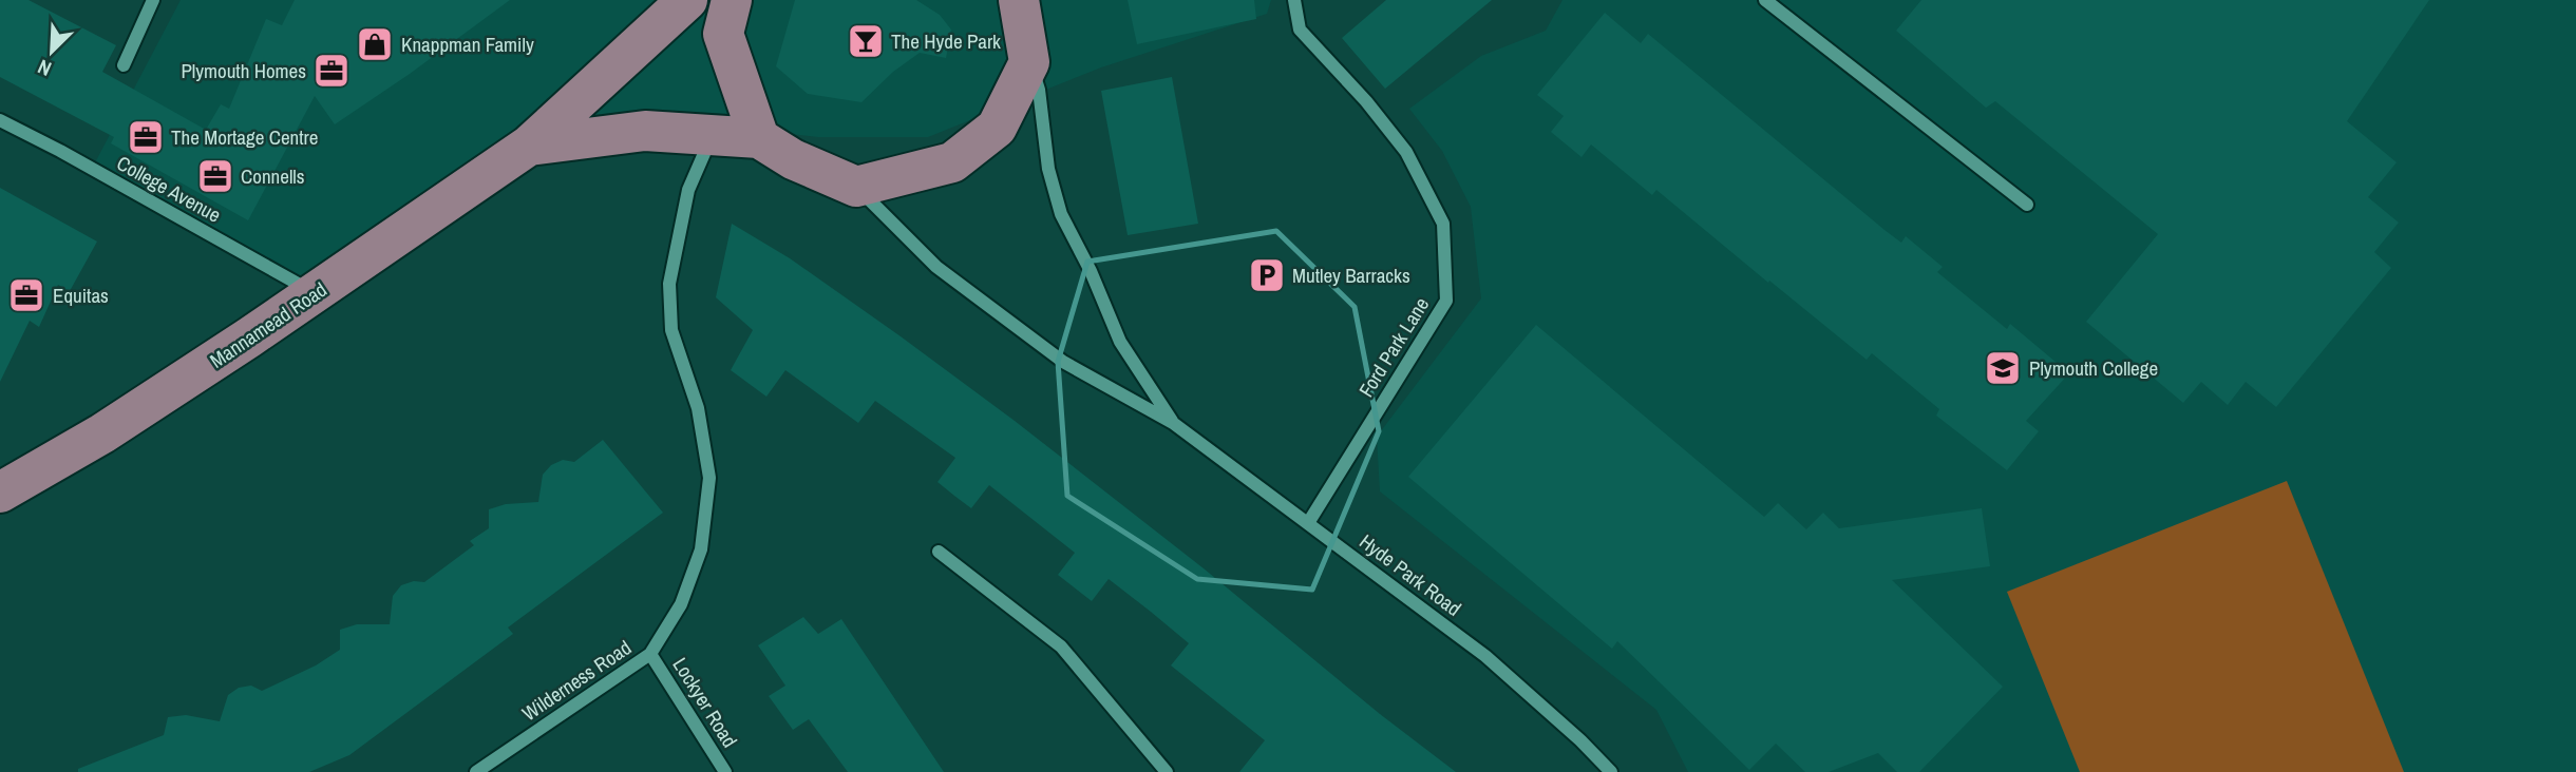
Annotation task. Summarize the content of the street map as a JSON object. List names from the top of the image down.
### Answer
{
  "streets": {
    "main road": ["Mannamead Road"],
    "street": [
      "College Avenue",
      "Ford Park Lane",
      "Hyde Park Road",
      "Wilderness Road",
      "Lockyer Road"
    ]
  },
  "crossings": [
    ["College Avenue", "Mannamead Road"],
    ["Mannamead Road", "Wilderness Road"],
    ["Ford Park Lane", "Hyde Park Road"],
    ["Wilderness Road", "Lockyer Road"]
  ],
  "places": {
    "bar": ["The Hyde Park"],
    "shop": ["Knappman Family"],
    "office": [
      "Plymouth Homes",
      "The Mortage Centre",
      "Connells",
      "Equitas"
    ],
    "parking": ["Mutley Barracks"],
    "school or university": ["Plymouth College"]
  },
  "north": "bottom left"
}
